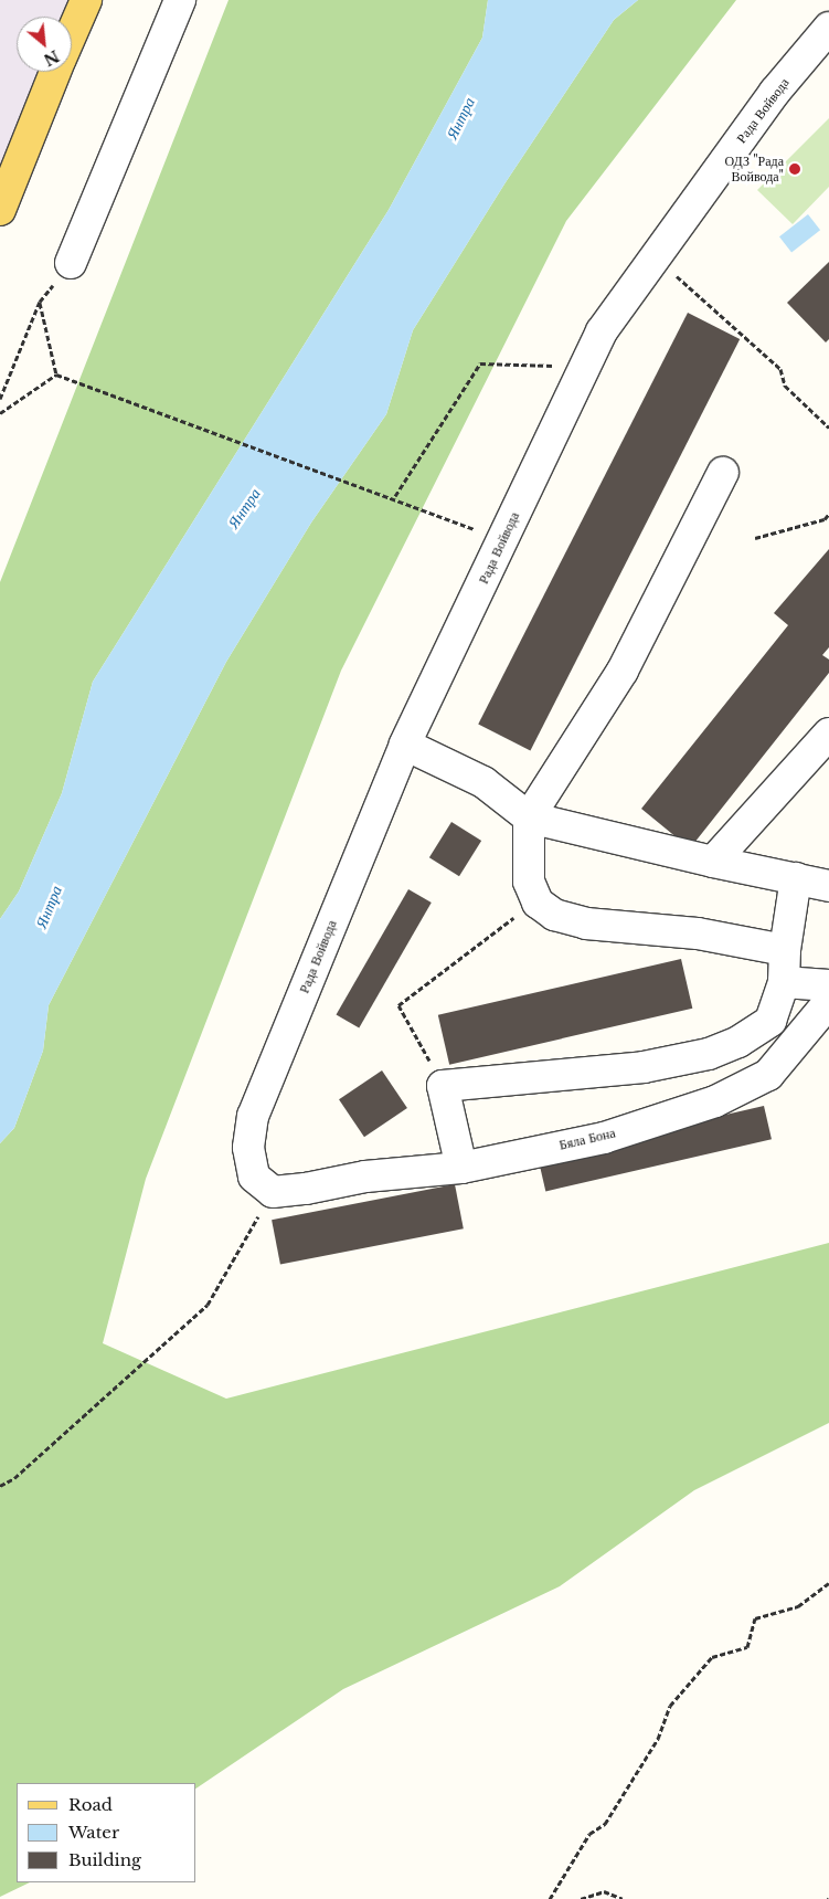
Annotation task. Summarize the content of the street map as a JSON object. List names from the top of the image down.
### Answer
{
  "streets": {
    "street": ["Рада Войвода", "Бяла Бона"]
  },
  "crossings": [
    ["Рада Войвода", "Бяла Бона"]
  ],
  "water": ["Янтра"],
  "places": ["ОДЗ \"Рада Войвода\""],
  "legend": ["Road", "Water", "Building"],
  "north": "bottom right"
}
